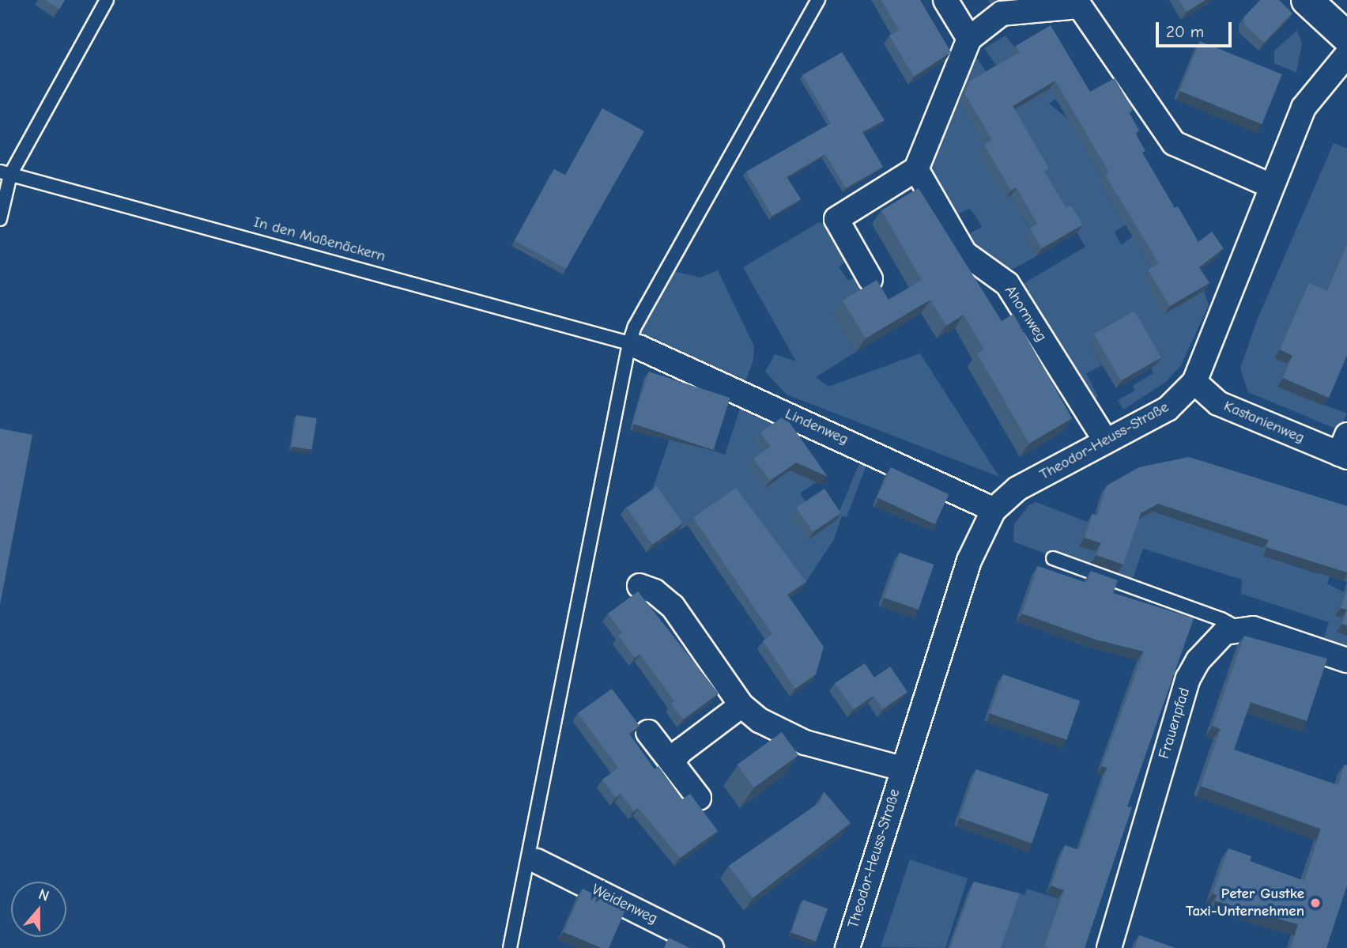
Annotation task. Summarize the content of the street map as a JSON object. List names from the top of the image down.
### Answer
{
  "streets": {
    "street": [
      "Ahornweg",
      "Kastanienweg",
      "Lindenweg",
      "Theodor-Heuss-Straße",
      "Frauenpfad",
      "Weidenweg"
    ],
    "lane": ["In den Maßenäckern"]
  },
  "crossings": [
    ["In den Maßenäckern", "Lindenweg"],
    ["Ahornweg", "Theodor-Heuss-Straße"],
    ["Kastanienweg", "Theodor-Heuss-Straße"],
    ["Lindenweg", "Theodor-Heuss-Straße"]
  ],
  "places": ["Peter Gustke Taxi-Unternehmen"],
  "scale_bar": "20 m",
  "north": "top"
}
